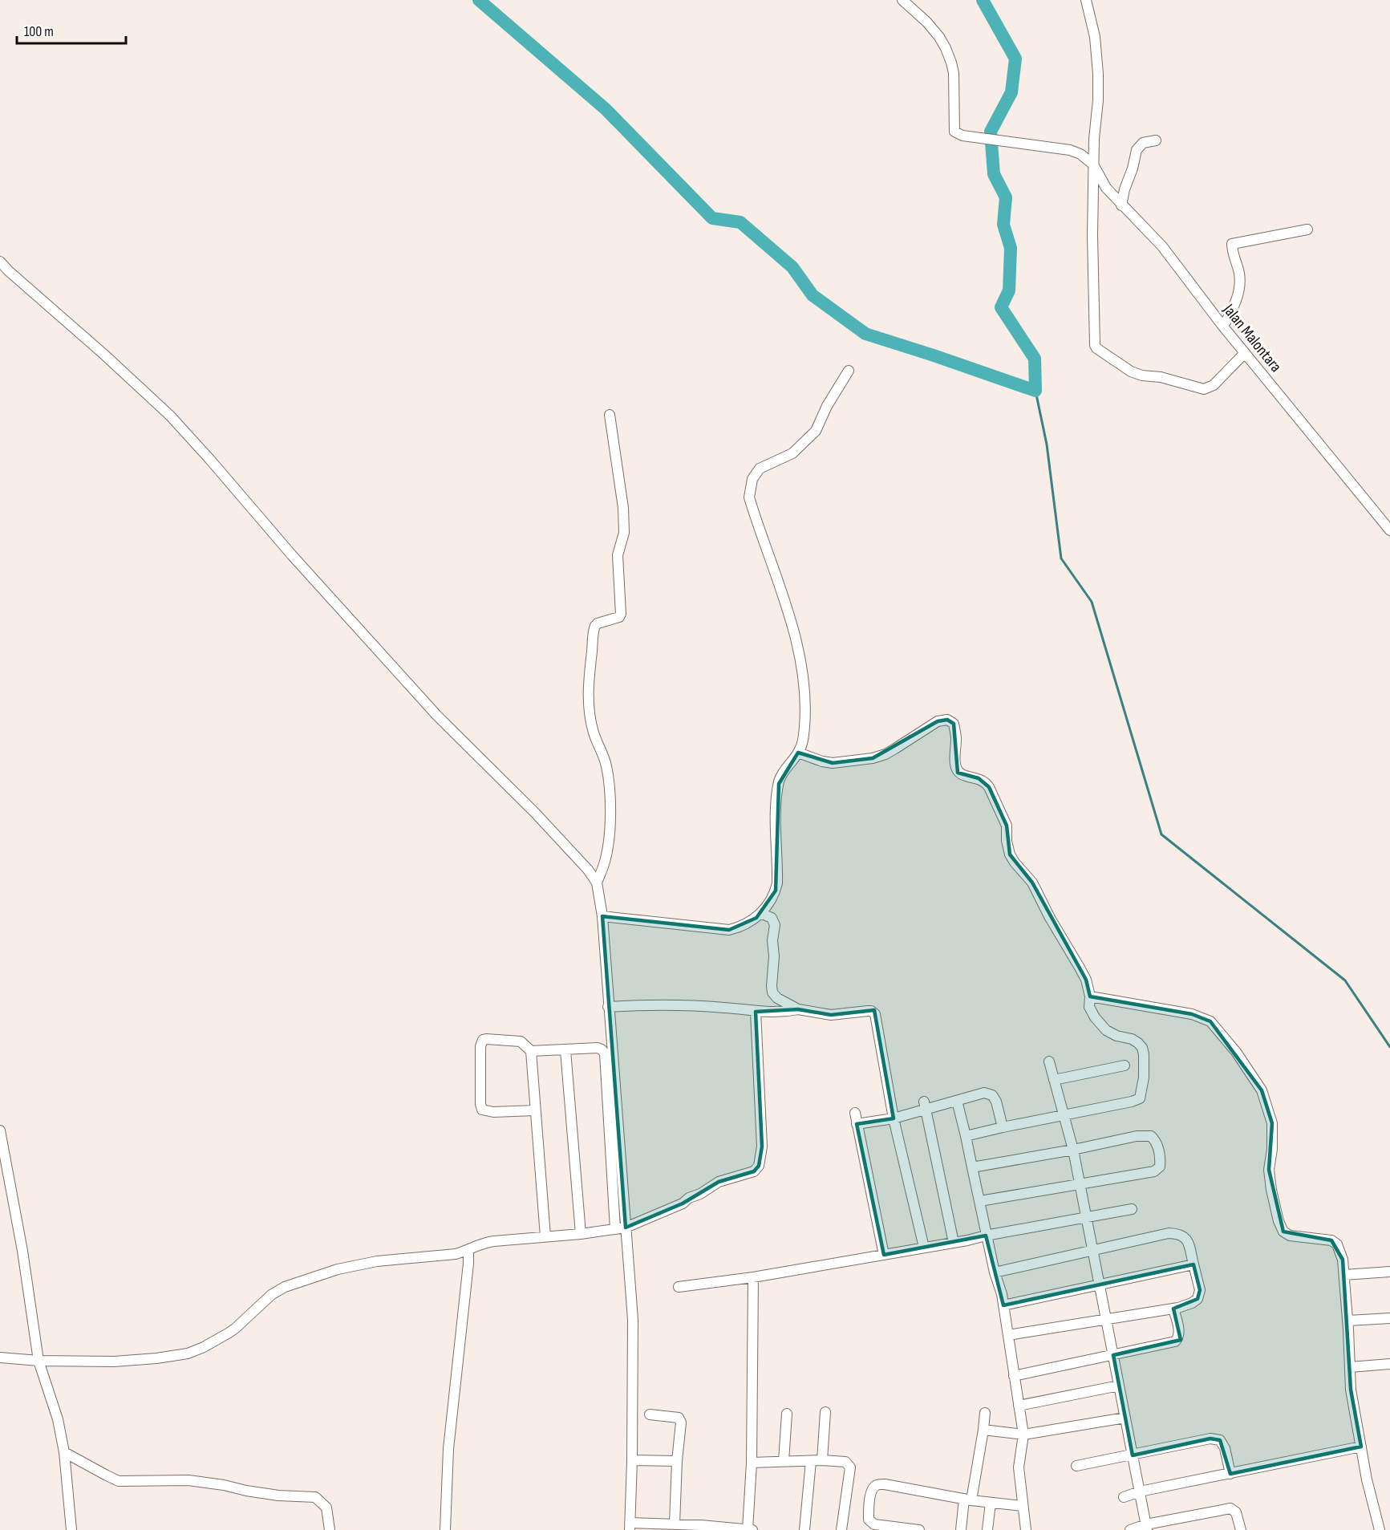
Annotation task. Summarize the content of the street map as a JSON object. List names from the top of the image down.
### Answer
{
  "streets": {
    "street": ["Jalan Malontara"]
  },
  "scale_bar": "100 m"
}
